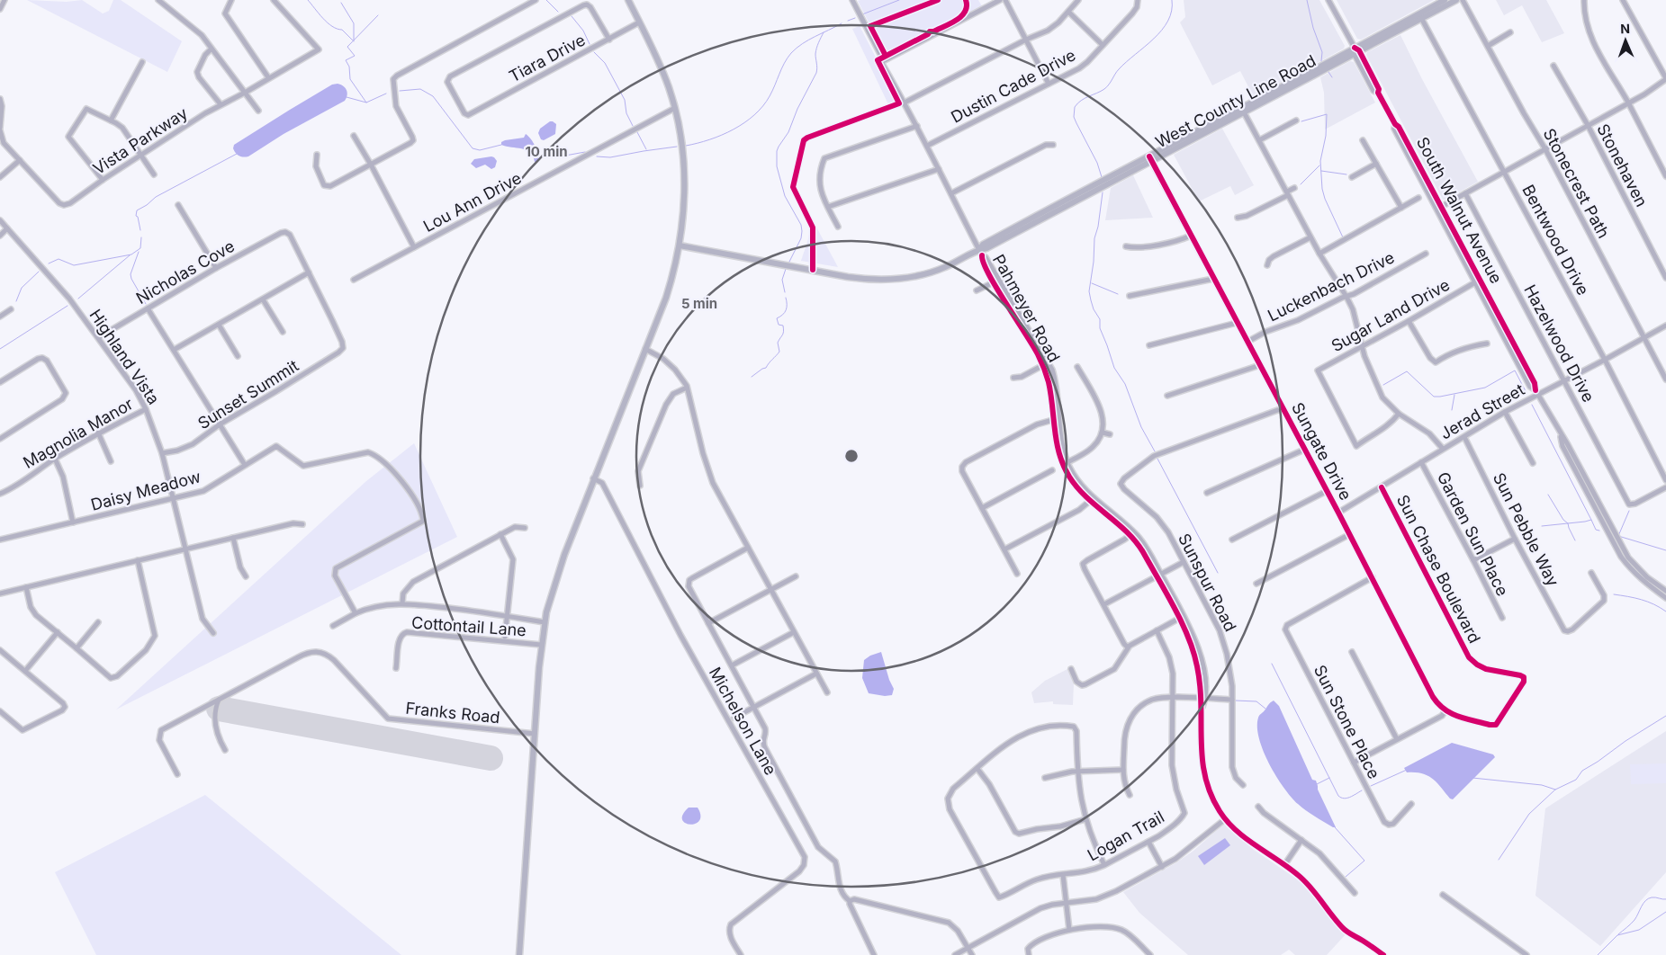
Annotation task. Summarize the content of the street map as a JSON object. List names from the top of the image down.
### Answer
{
  "streets": {
    "main road": ["West County Line Road"],
    "street": [
      "Tiara Drive",
      "Dustin Cade Drive",
      "Vista Parkway",
      "Stonehaven",
      "Stonecrest Path",
      "Lou Ann Drive",
      "South Walnut Avenue",
      "Bentwood Drive",
      "Nicholas Cove",
      "Luckenbach Drive",
      "Pahmeyer Road",
      "Sugar Land Drive",
      "Hazelwood Drive",
      "Highland Vista",
      "Sunset Summit",
      "Jerad Street",
      "Magnolia Manor",
      "Sungate Drive",
      "Daisy Meadow",
      "Sun Pebble Way",
      "Garden Sun Place",
      "Sun Chase Boulevard",
      "Sunspur Road",
      "Cottontail Lane",
      "Franks Road",
      "Michelson Lane",
      "Sun Stone Place",
      "Logan Trail"
    ]
  },
  "crossings": [
    ["Dustin Cade Drive", "Pahmeyer Road"],
    ["West County Line Road", "South Walnut Avenue"],
    ["West County Line Road", "Bentwood Drive"],
    ["West County Line Road", "Pahmeyer Road"],
    ["West County Line Road", "Sungate Drive"],
    ["Stonecrest Path", "Jerad Street"],
    ["South Walnut Avenue", "Sugar Land Drive"],
    ["South Walnut Avenue", "Jerad Street"],
    ["Bentwood Drive", "Jerad Street"],
    ["Nicholas Cove", "Highland Vista"],
    ["Nicholas Cove", "Sunset Summit"],
    ["Luckenbach Drive", "Sungate Drive"],
    ["Hazelwood Drive", "Jerad Street"],
    ["Highland Vista", "Sunset Summit"],
    ["Highland Vista", "Magnolia Manor"],
    ["Highland Vista", "Daisy Meadow"],
    ["Jerad Street", "Sungate Drive"],
    ["Jerad Street", "Sun Pebble Way"],
    ["Jerad Street", "Garden Sun Place"],
    ["Jerad Street", "Sun Chase Boulevard"],
    ["Sungate Drive", "Sun Chase Boulevard"],
    ["Sungate Drive", "Sunspur Road"],
    ["Sungate Drive", "Sun Stone Place"]
  ],
  "north": "top",
  "rings": ["10 min", "5 min"]
}
